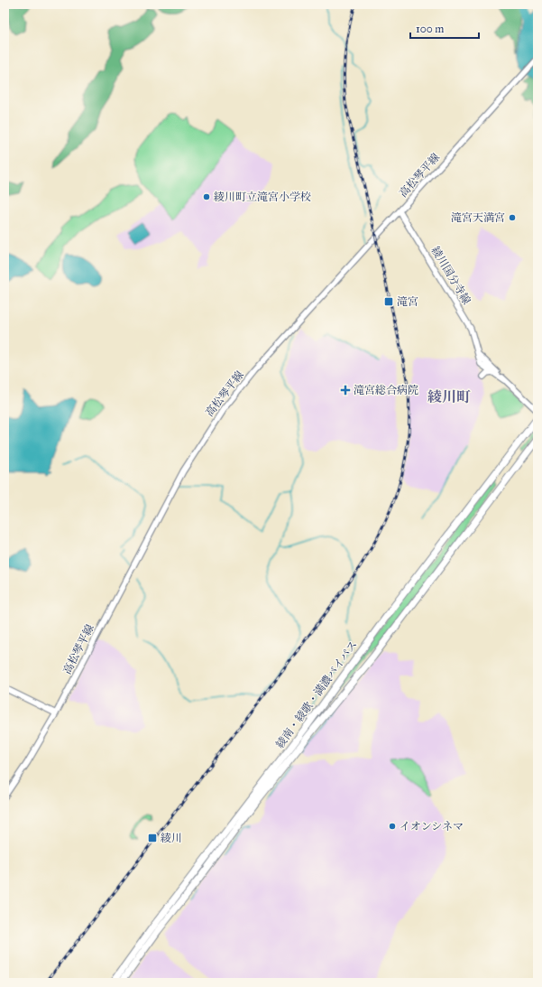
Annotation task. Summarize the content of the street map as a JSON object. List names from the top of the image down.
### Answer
{
  "streets": {
    "highway": ["綾南・綾歌・満濃バイパス"],
    "main road": ["高松琴平線", "綾川国分寺線"]
  },
  "crossings": [
    ["高松琴平線", "綾川国分寺線"]
  ],
  "districts": ["綾川町"],
  "places": {
    "other": ["綾川町立滝宮小学校", "滝宮天満宮", "イオンシネマ"],
    "transit": ["滝宮", "綾川"],
    "health": ["滝宮総合病院"]
  },
  "scale_bar": "100 m"
}
